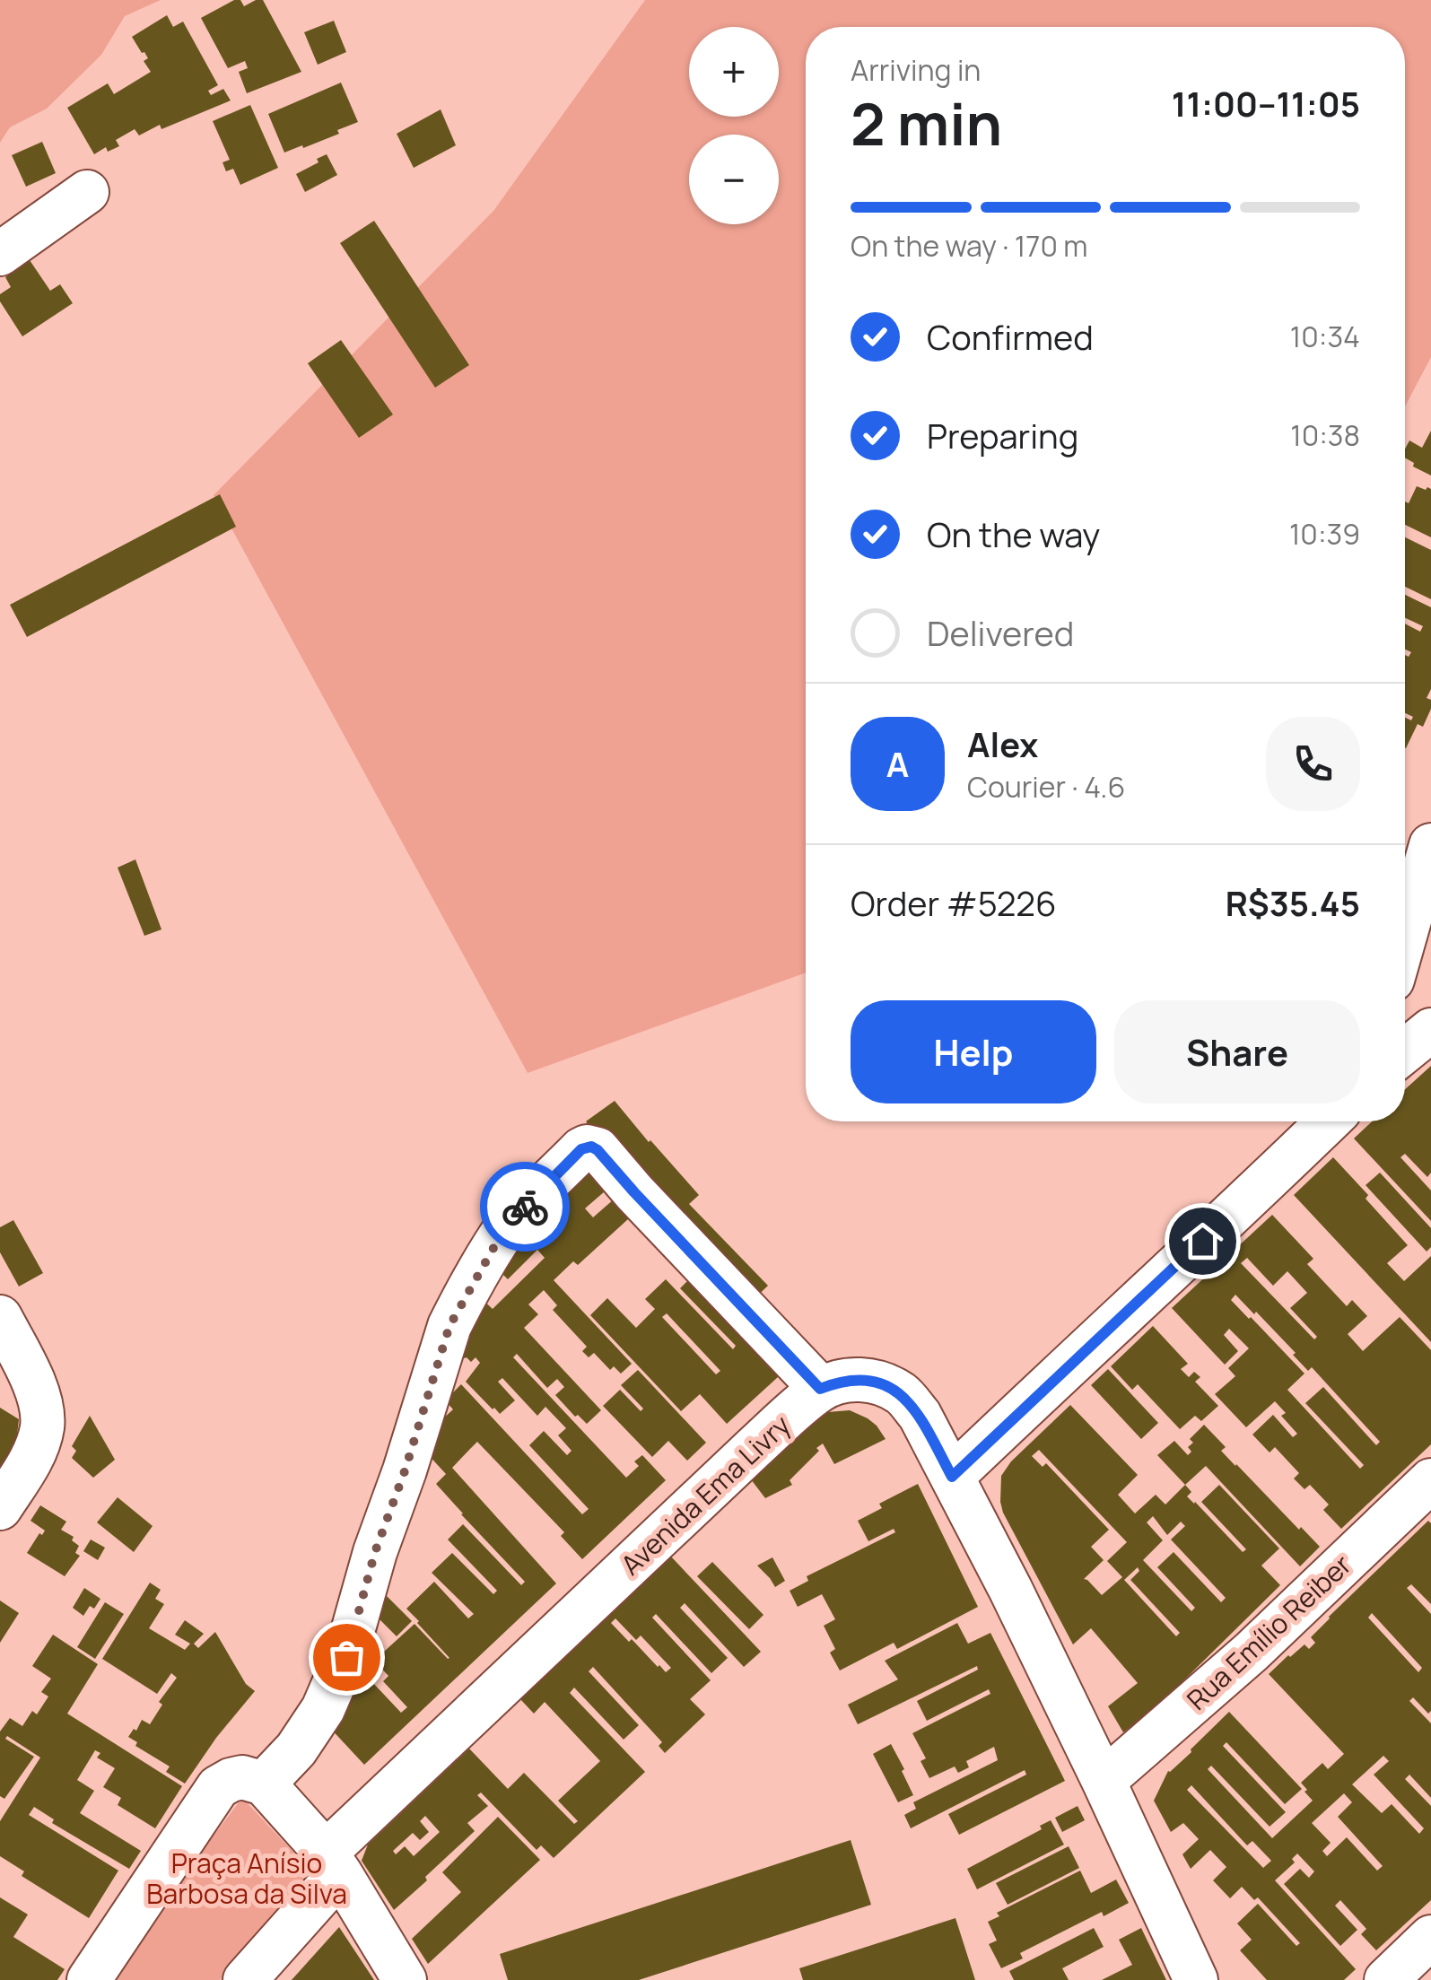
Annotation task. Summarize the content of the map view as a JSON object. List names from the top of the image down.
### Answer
{
  "streets": {
    "street": ["Avenida Ema Livry", "Rua Emílio Reiber"]
  },
  "crossings": [
    ["Avenida Ema Livry", "Rua Emílio Reiber"]
  ],
  "parks": ["Praça Anísio Barbosa da Silva"],
  "page": {
    "map_buttons": ["+", "−"],
    "heading": ["2 min", "Arriving in", "11:00–11:05"],
    "panel": [
      "Alex",
      "Courier · 4.6",
      "Order #5226",
      "R$35.45"
    ],
    "bar": "On the way · 170 m",
    "list": [
      ["Confirmed", "10:34"],
      ["Preparing", "10:38"],
      ["On the way", "10:39"],
      "Delivered"
    ],
    "round": "A",
    "buttons": ["Help", "Share"]
  }
}
